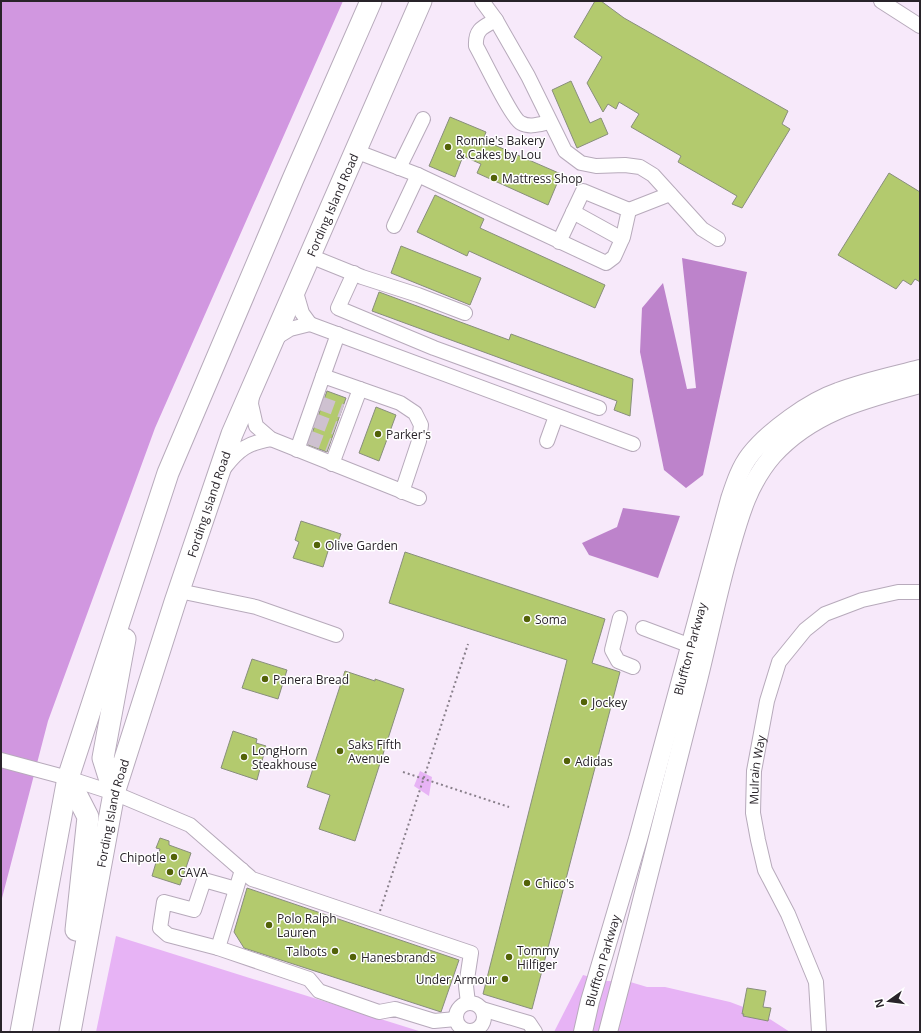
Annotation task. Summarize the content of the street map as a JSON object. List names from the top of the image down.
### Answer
{
  "streets": {
    "highway": ["Fording Island Road"],
    "main road": ["Bluffton Parkway"],
    "street": ["Mulrain Way"]
  },
  "places": [
    "Ronnie's Bakery & Cakes by Lou",
    "Mattress Shop",
    "Parker's",
    "Olive Garden",
    "Soma",
    "Panera Bread",
    "Jockey",
    "Saks Fifth Avenue",
    "LongHorn Steakhouse",
    "Adidas",
    "Chipotle",
    "CAVA",
    "Chico's",
    "Polo Ralph Lauren",
    "Talbots",
    "Hanesbrands",
    "Tommy Hilfiger",
    "Under Armour"
  ],
  "north": "left"
}
